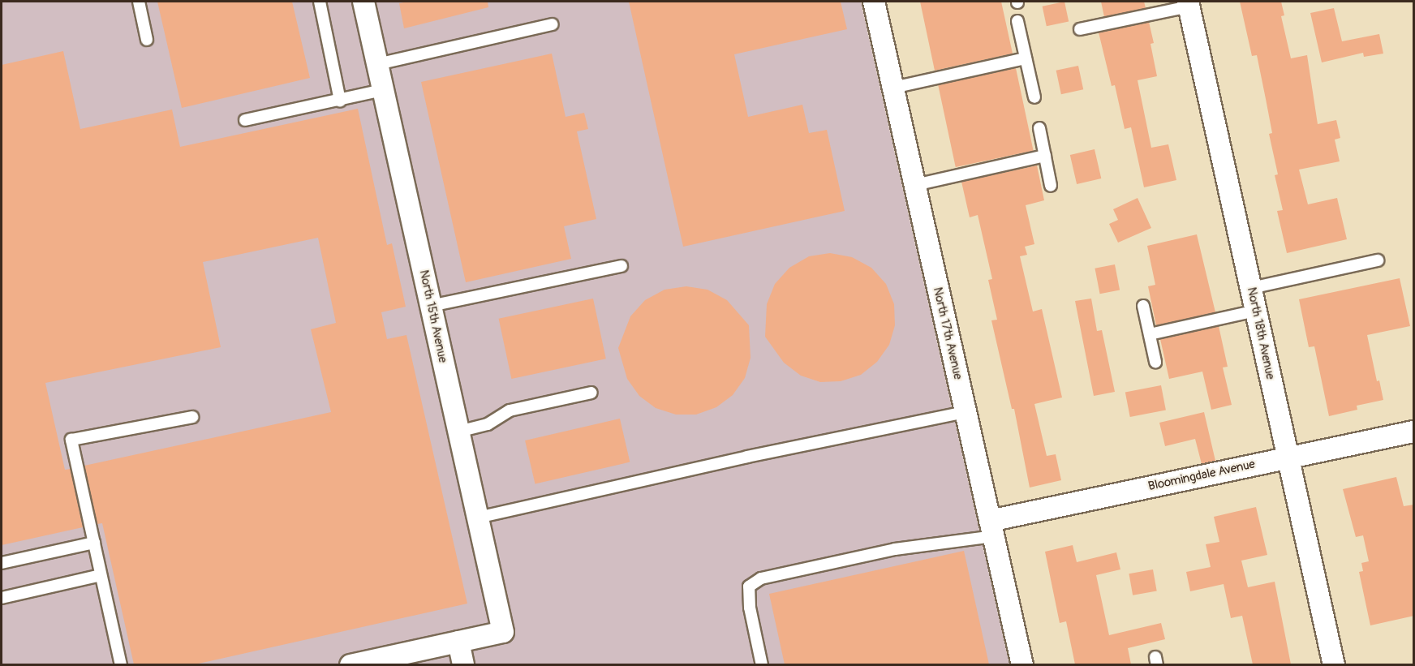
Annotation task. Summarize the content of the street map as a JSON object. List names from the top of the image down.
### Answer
{
  "streets": {
    "street": [
      "North 15th Avenue",
      "North 17th Avenue",
      "North 18th Avenue",
      "Bloomingdale Avenue"
    ]
  },
  "crossings": [
    ["North 17th Avenue", "Bloomingdale Avenue"],
    ["North 18th Avenue", "Bloomingdale Avenue"]
  ]
}
